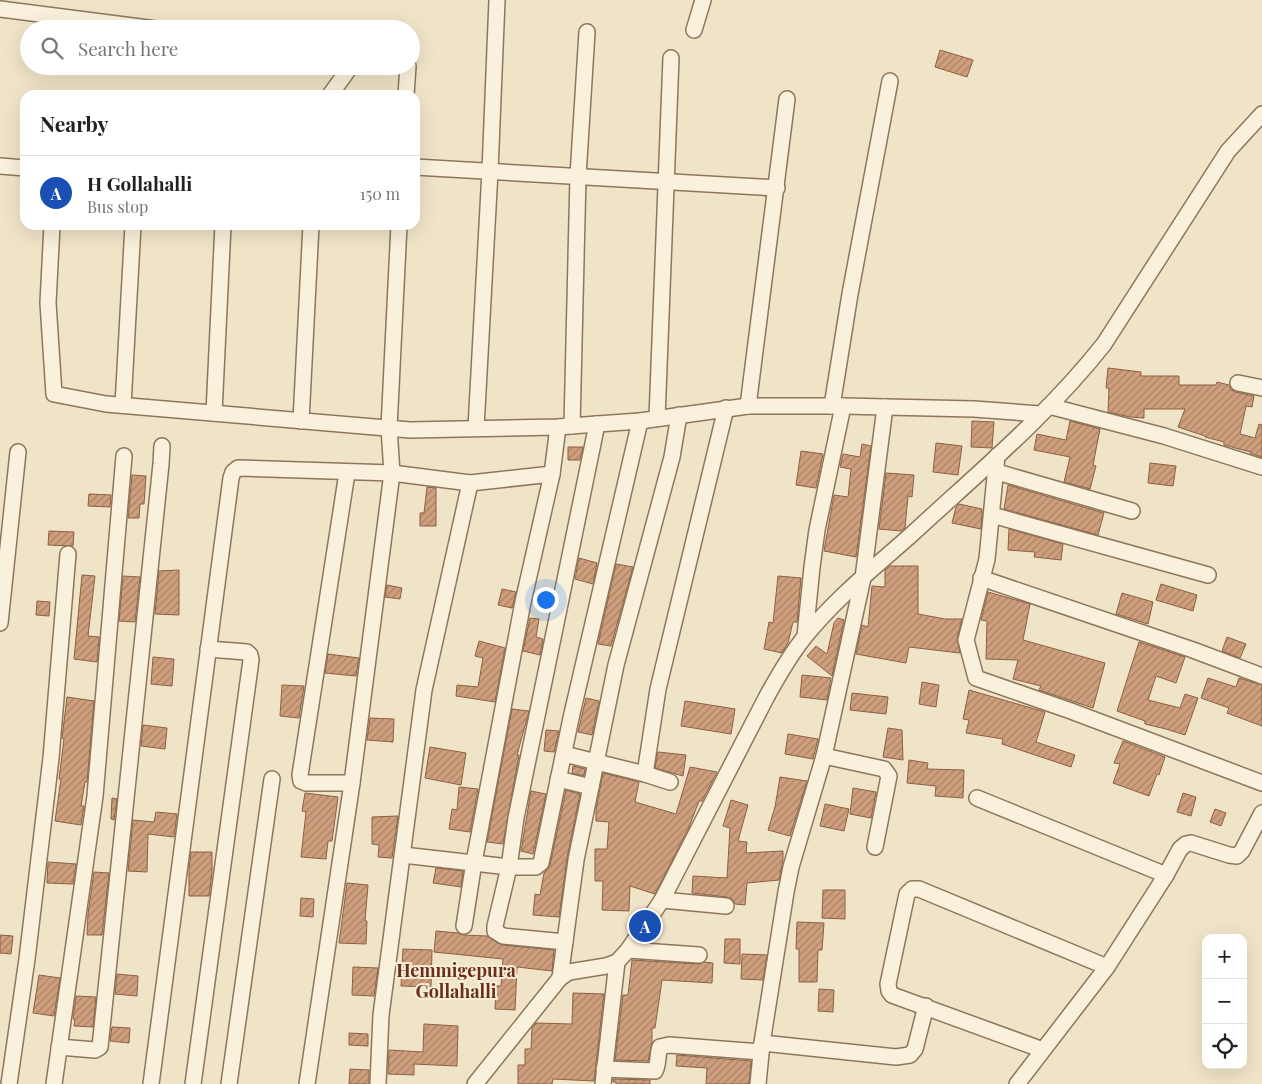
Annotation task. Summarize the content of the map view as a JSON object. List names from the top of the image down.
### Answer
{
  "districts": ["Hemmigepura Gollahalli"],
  "page": {
    "search": "Search here",
    "heading": "Nearby",
    "list": [
      {
        "mark": "A",
        "name": "H Gollahalli",
        "note": "Bus stop",
        "value": "150 m"
      }
    ],
    "pins": "A",
    "map_buttons": ["+", "−"]
  }
}
